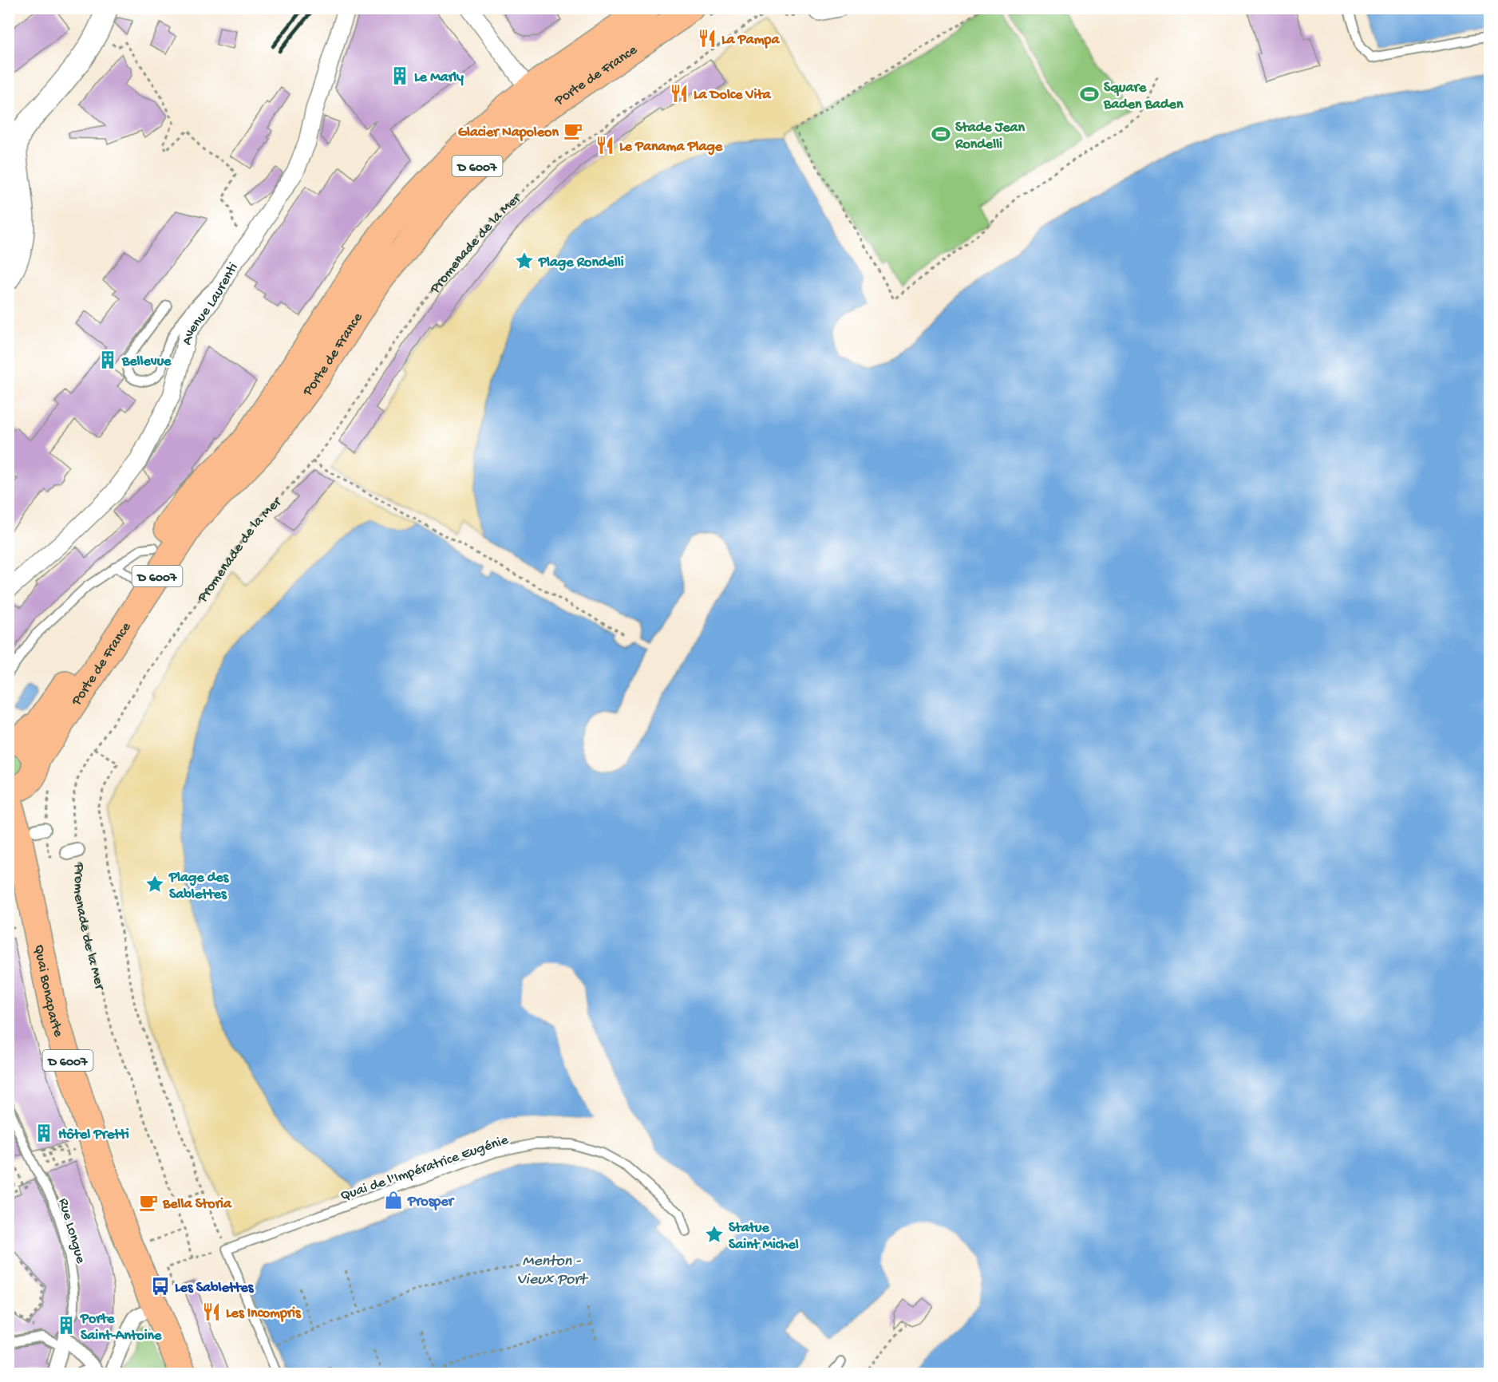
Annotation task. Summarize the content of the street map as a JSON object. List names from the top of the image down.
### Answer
{
  "streets": {
    "main road": ["Porte de France", "D 6007", "Quai Bonaparte"],
    "street": ["Avenue Laurenti"],
    "lane": ["Quai de l'Impératrice Eugénie", "Rue Longue"],
    "path": ["Promenade de la Mer"]
  },
  "crossings": [
    ["Porte de France", "Quai Bonaparte"]
  ],
  "water": ["Menton - Vieux Port"],
  "places": {
    "restaurant": [
      "La Pampa",
      "La Dolce Vita",
      "Le Panama Plage",
      "Les Incompris"
    ],
    "building": [
      "Le Marly",
      "Bellevue",
      "Hôtel Pretti",
      "Porte Saint-Antoine"
    ],
    "sports": ["Square Baden Baden", "Stade Jean Rondelli"],
    "cafe": ["Glacier Napoleon", "Bella Storia"],
    "place": ["Plage Rondelli", "Plage des Sablettes", "Statue Saint Michel"],
    "shop": ["Prosper"],
    "bus stop": ["Les Sablettes"]
  }
}
